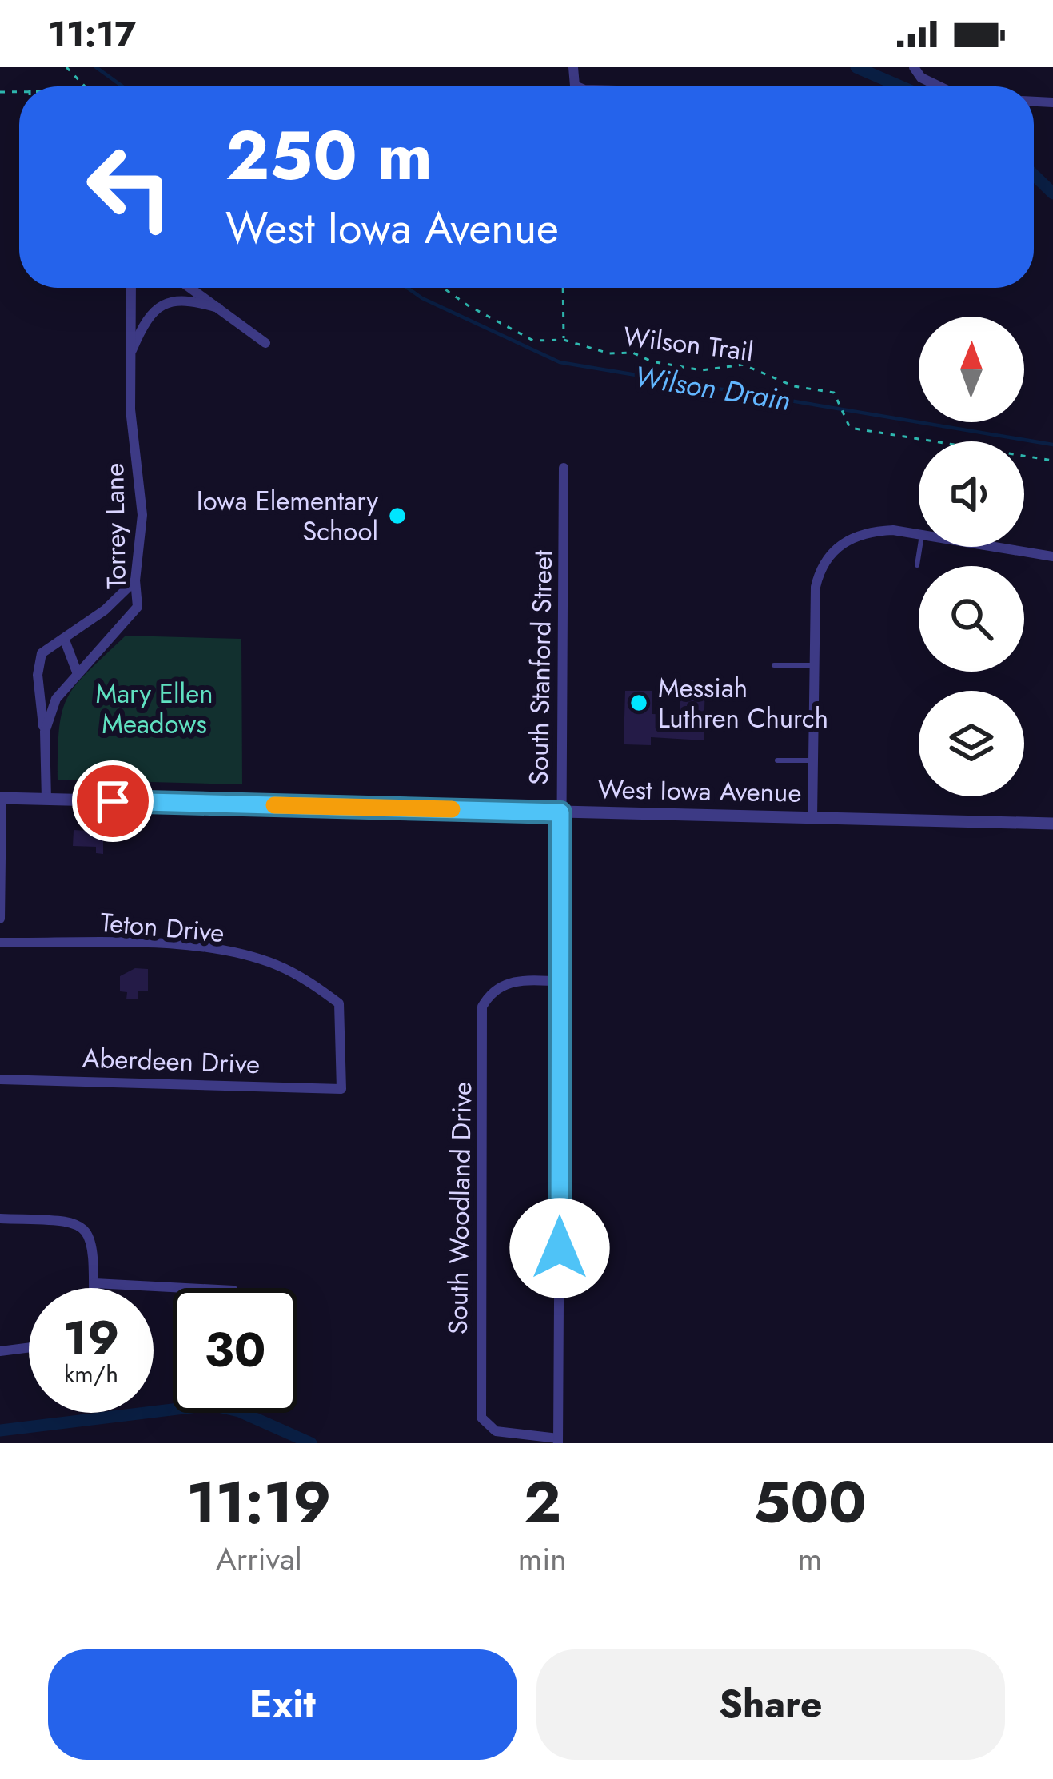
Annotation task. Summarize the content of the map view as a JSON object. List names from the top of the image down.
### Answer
{
  "streets": {
    "street": [
      "Torrey Lane",
      "South Stanford Street",
      "West Iowa Avenue",
      "Teton Drive",
      "Aberdeen Drive",
      "South Woodland Drive"
    ],
    "path": ["Wilson Trail"]
  },
  "crossings": [
    ["Torrey Lane", "West Iowa Avenue"],
    ["South Stanford Street", "West Iowa Avenue"],
    ["South Stanford Street", "South Woodland Drive"],
    ["Teton Drive", "Aberdeen Drive"]
  ],
  "water": ["Wilson Drain"],
  "parks": ["Mary Ellen Meadows"],
  "places": ["Iowa Elementary School", "Messiah Luthren Church"],
  "north": "top",
  "page": {
    "status": "11:17",
    "turn": ["250 m", "West Iowa Avenue"],
    "speed": "19 km/h",
    "limit": "30",
    "eta": [
      "11:19",
      "Arrival",
      "2",
      "min",
      "500",
      "m"
    ],
    "buttons": ["Exit", "Share"]
  }
}
